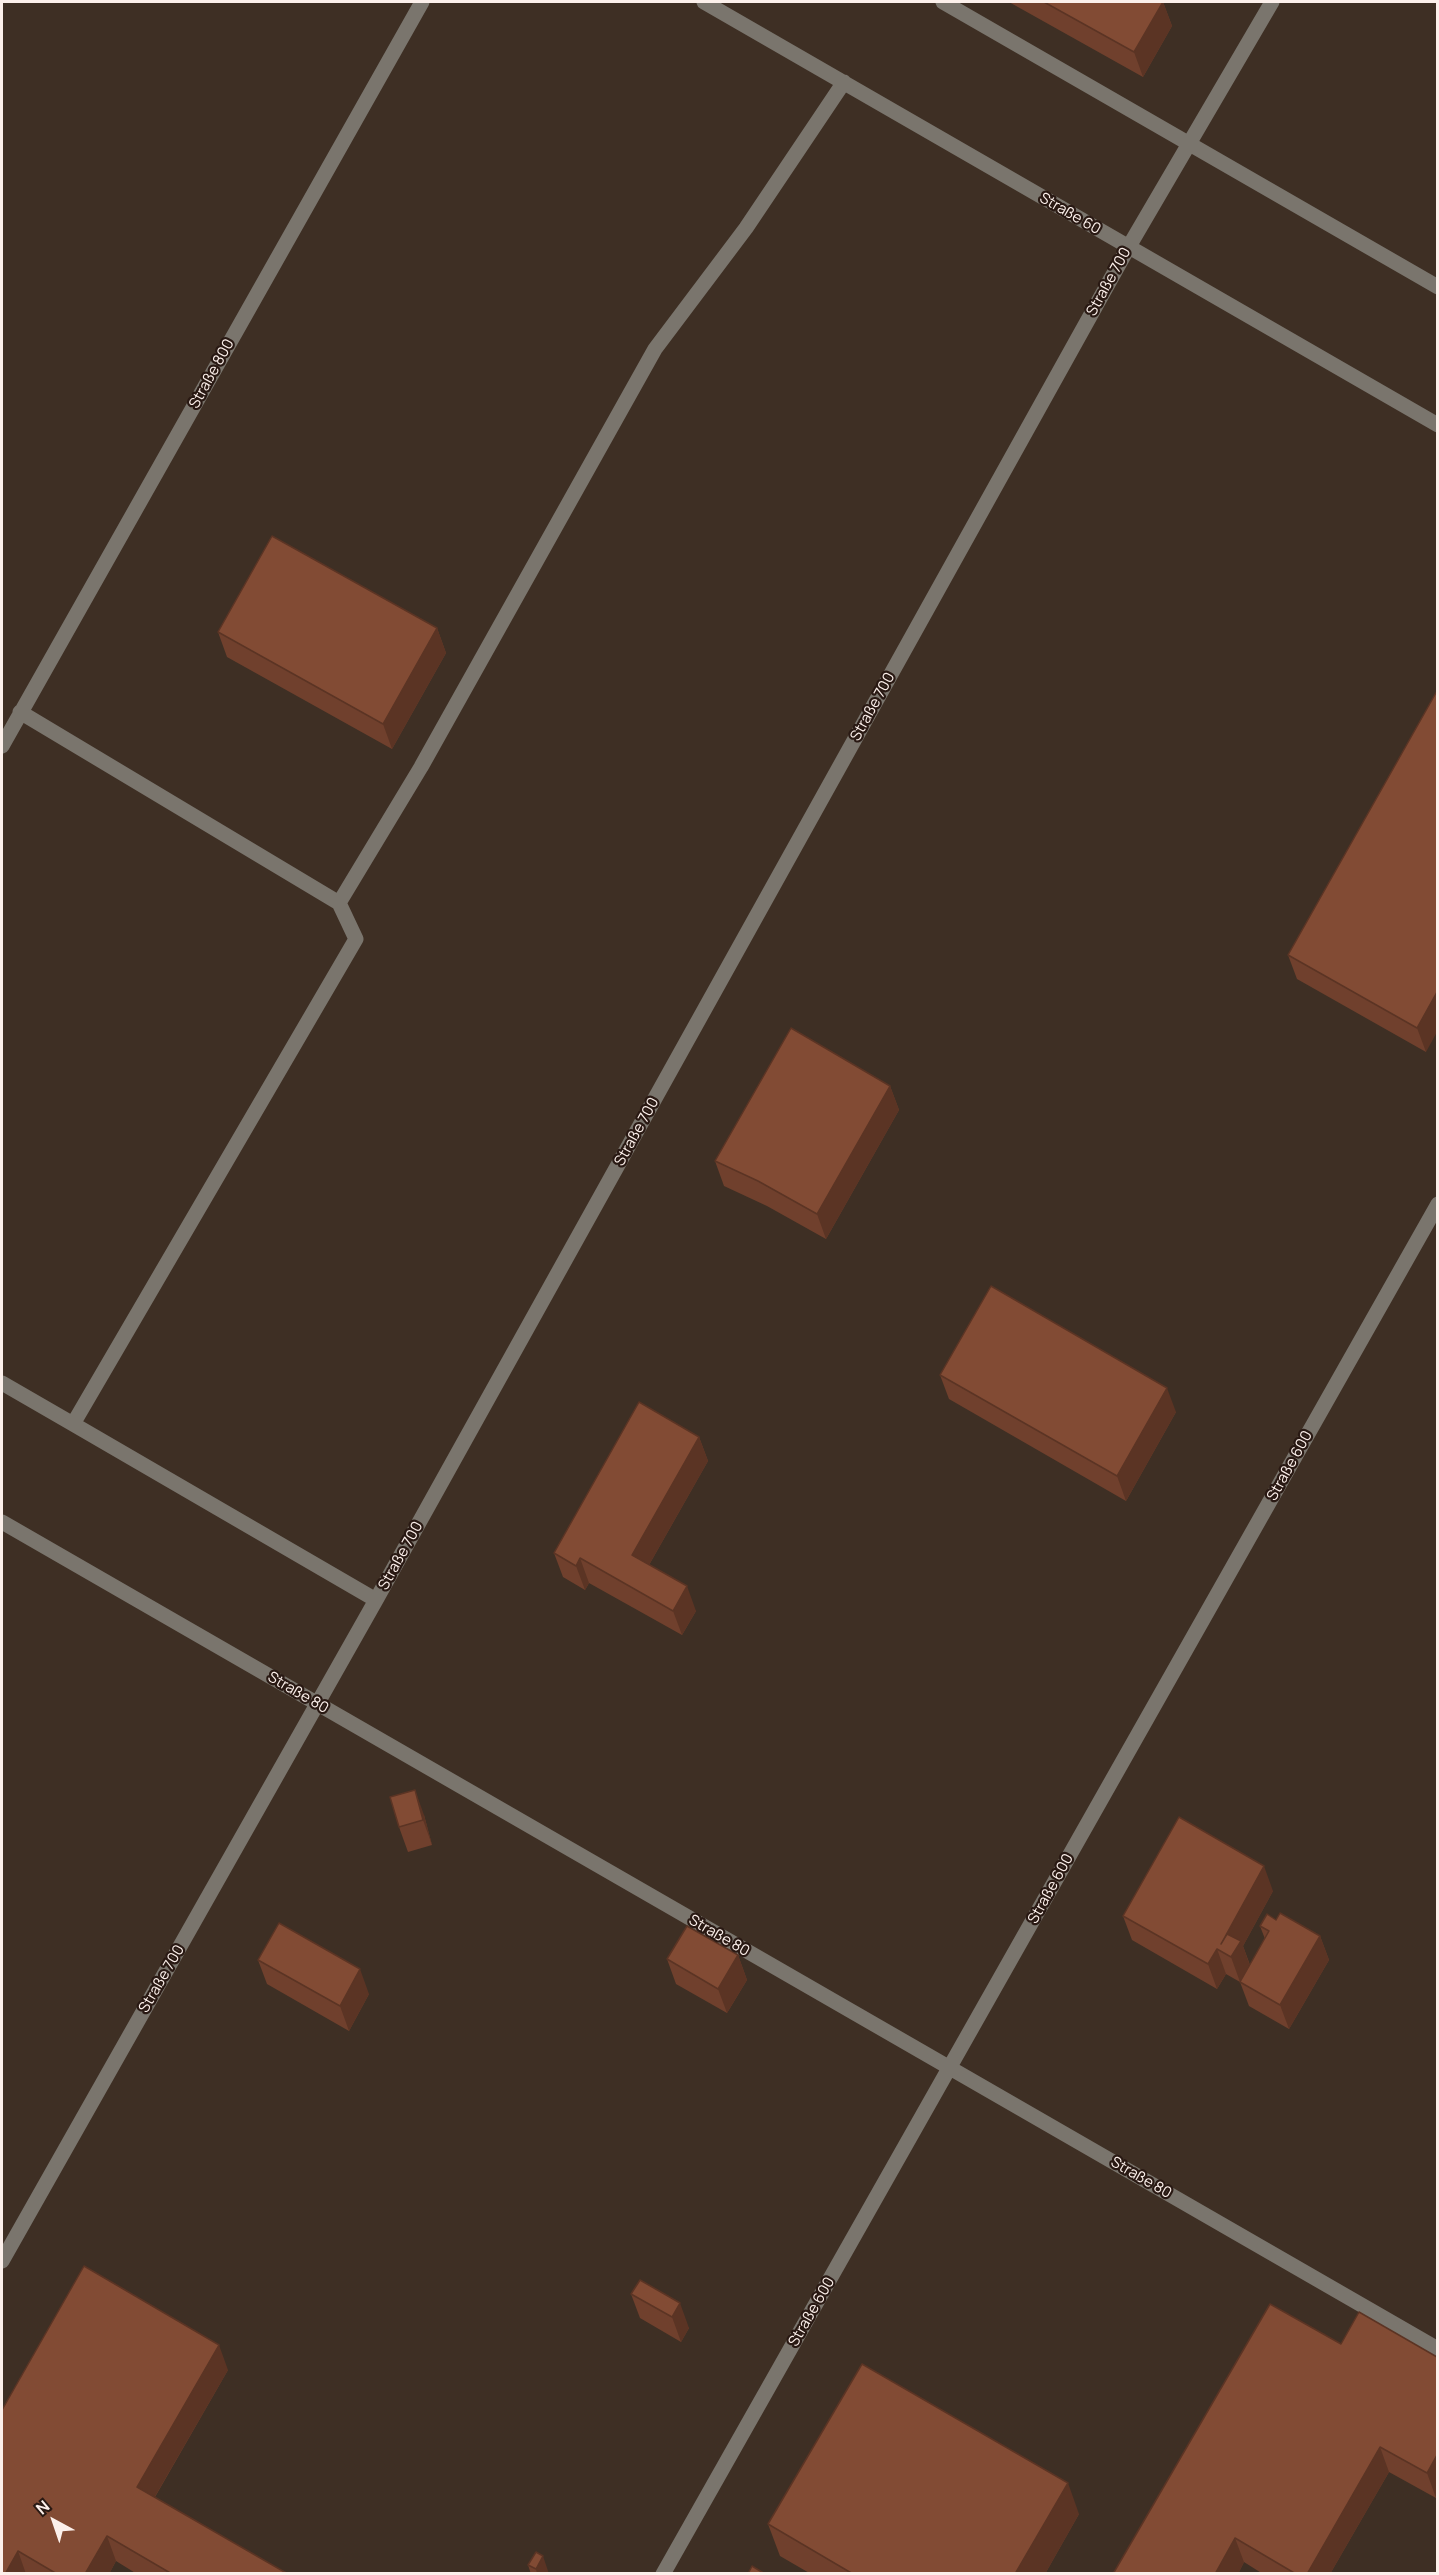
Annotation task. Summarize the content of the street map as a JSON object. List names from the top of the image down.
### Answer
{
  "streets": {
    "street": [
      "Straße 60",
      "Straße 700",
      "Straße 800",
      "Straße 600",
      "Straße 80"
    ]
  },
  "crossings": [
    ["Straße 60", "Straße 700"],
    ["Straße 700", "Straße 80"],
    ["Straße 600", "Straße 80"]
  ],
  "north": "top left"
}
